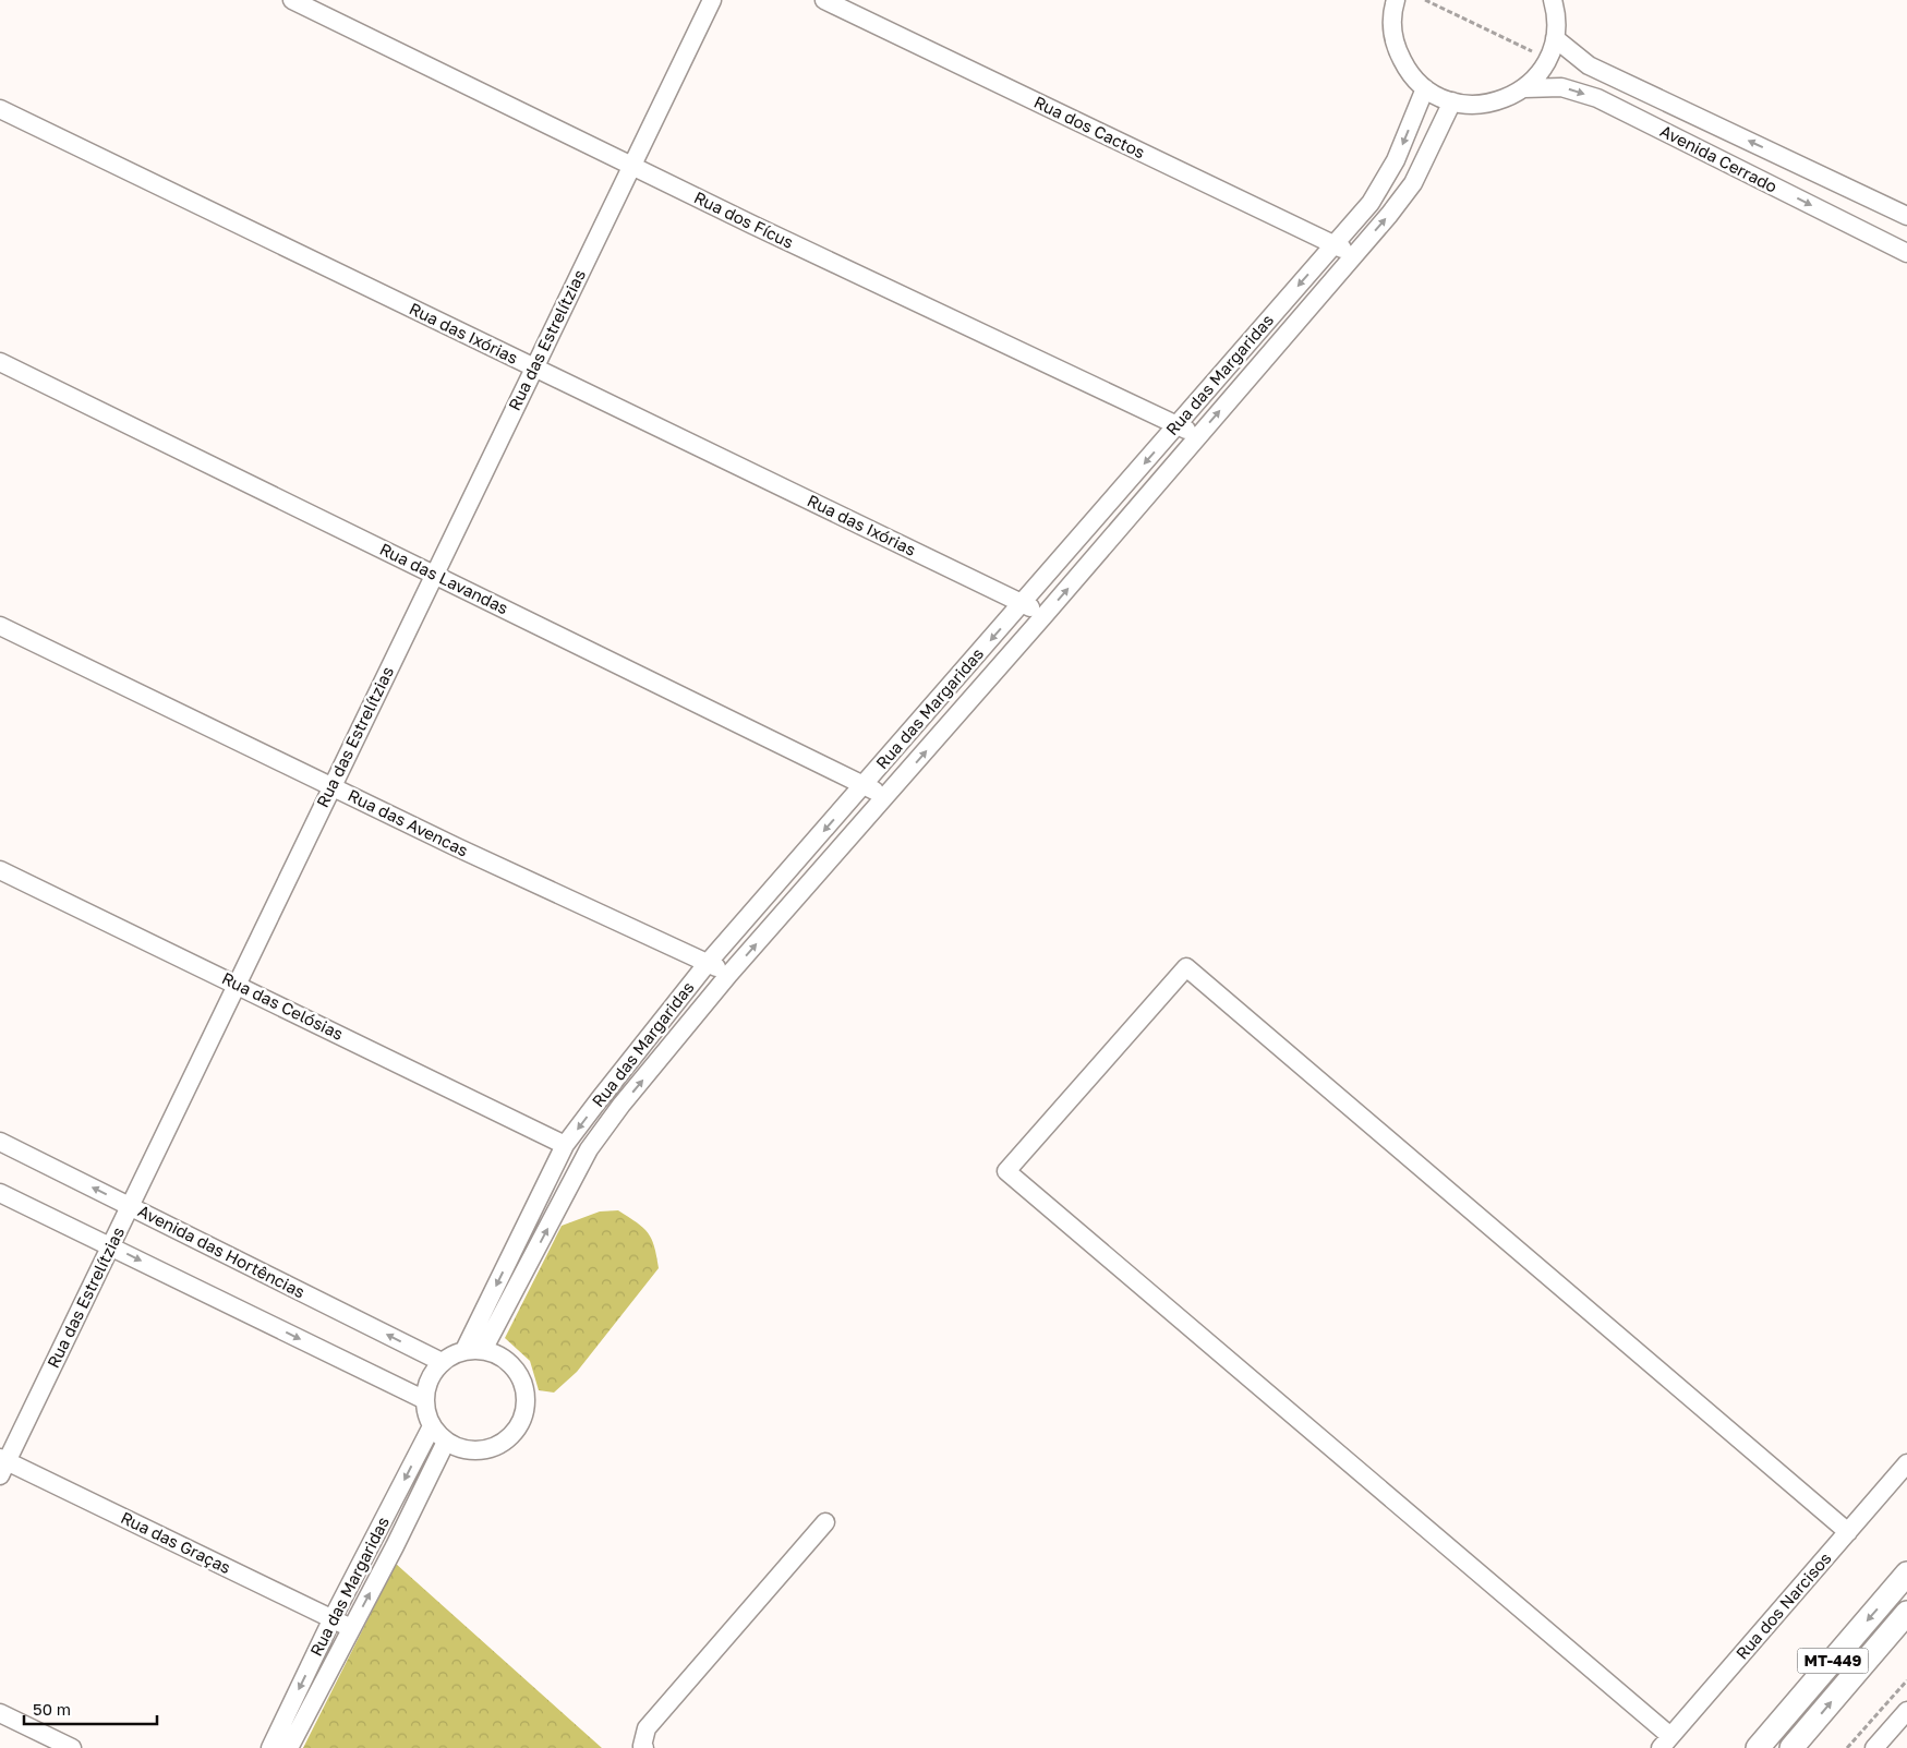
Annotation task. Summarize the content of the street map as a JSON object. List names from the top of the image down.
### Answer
{
  "streets": {
    "main road": ["MT-449"],
    "street": [
      "Rua dos Cactos",
      "Avenida Cerrado",
      "Rua dos Fícus",
      "Rua das Ixórias",
      "Rua das Estrelítzias",
      "Rua das Margaridas",
      "Rua das Lavandas",
      "Rua das Avencas",
      "Rua das Celósias",
      "Avenida das Hortências",
      "Rua das Graças",
      "Rua dos Narcisos"
    ]
  },
  "crossings": [
    ["Rua dos Cactos", "Rua das Margaridas"],
    ["Rua dos Fícus", "Rua das Estrelítzias"],
    ["Rua dos Fícus", "Rua das Margaridas"],
    ["Rua das Ixórias", "Rua das Estrelítzias"],
    ["Rua das Ixórias", "Rua das Margaridas"],
    ["Rua das Estrelítzias", "Rua das Lavandas"],
    ["Rua das Estrelítzias", "Rua das Avencas"],
    ["Rua das Estrelítzias", "Rua das Celósias"],
    ["Rua das Estrelítzias", "Avenida das Hortências"],
    ["Rua das Estrelítzias", "Rua das Graças"],
    ["Rua das Margaridas", "Rua das Lavandas"],
    ["Rua das Margaridas", "Rua das Avencas"],
    ["Rua das Margaridas", "Rua das Celósias"],
    ["Rua das Margaridas", "Avenida das Hortências"],
    ["Rua das Margaridas", "Rua das Graças"]
  ],
  "scale_bar": "50 m"
}
